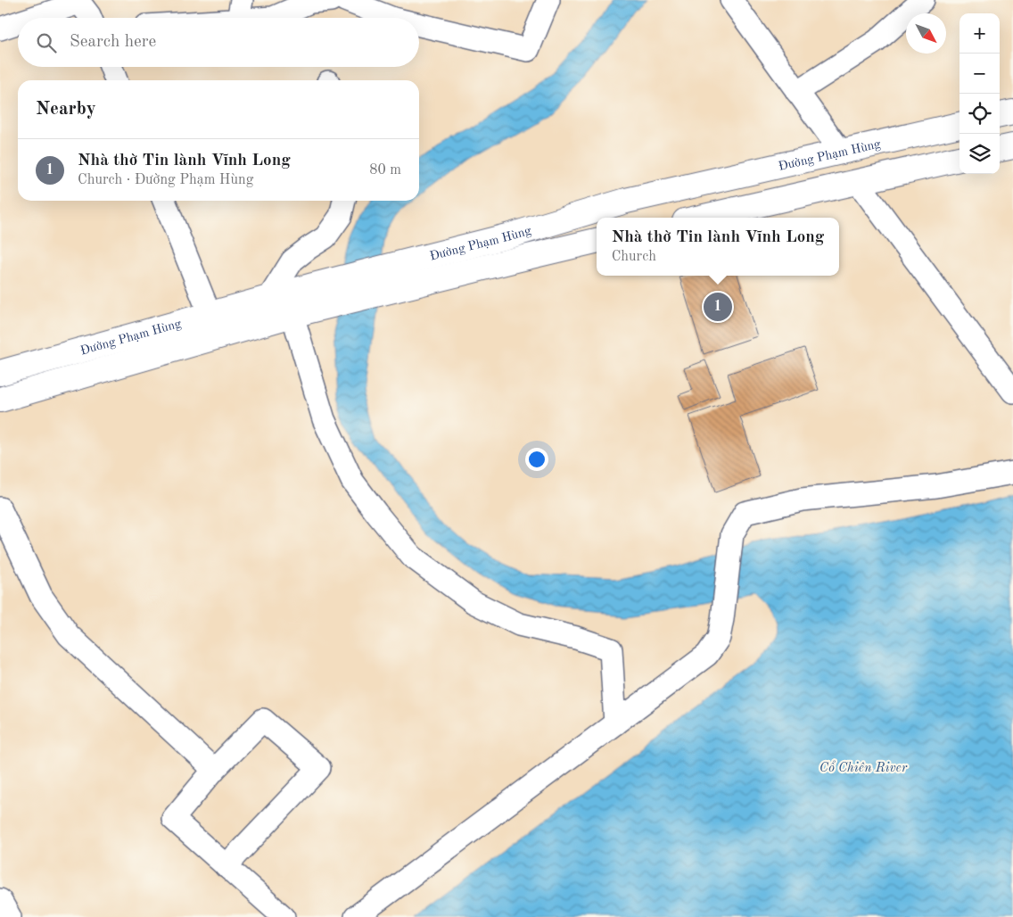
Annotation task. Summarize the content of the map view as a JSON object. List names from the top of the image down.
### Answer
{
  "streets": {
    "main road": ["Đường Phạm Hùng"]
  },
  "water": ["Cổ Chiên River"],
  "north": "bottom right",
  "page": {
    "map_buttons": ["+", "−"],
    "search": "Search here",
    "heading": "Nearby",
    "list": [
      {
        "mark": "1",
        "name": "Nhà thờ Tin lành Vĩnh Long",
        "note": "Church · Đường Phạm Hùng",
        "value": "80 m"
      }
    ],
    "popup": ["Nhà thờ Tin lành Vĩnh Long", "Church"],
    "pins": "1"
  }
}
